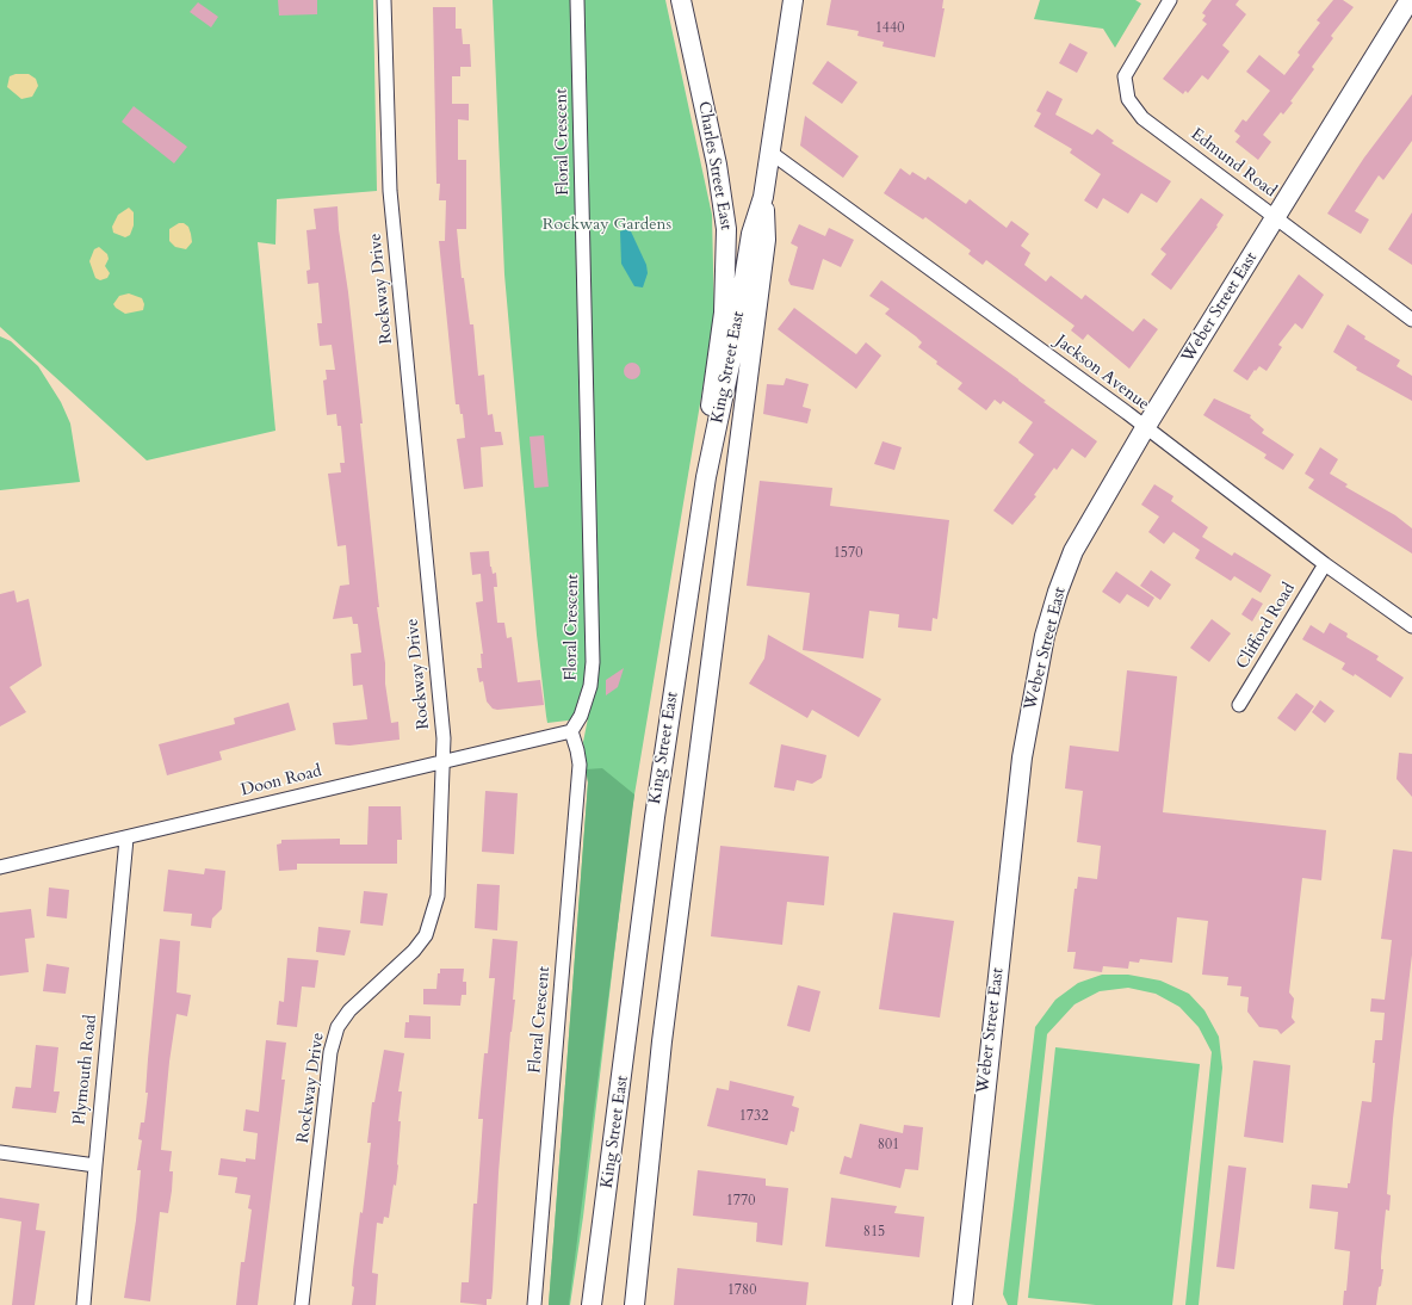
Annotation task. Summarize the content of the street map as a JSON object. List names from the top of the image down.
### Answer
{
  "streets": {
    "main road": ["Charles Street East", "Weber Street East", "King Street East"],
    "street": [
      "Floral Crescent",
      "Edmund Road",
      "Rockway Drive",
      "Jackson Avenue",
      "Clifford Road",
      "Doon Road",
      "Plymouth Road"
    ]
  },
  "crossings": [
    ["Floral Crescent", "Doon Road"],
    ["Edmund Road", "Weber Street East"],
    ["Charles Street East", "King Street East"],
    ["Rockway Drive", "Doon Road"],
    ["Weber Street East", "Jackson Avenue"],
    ["King Street East", "Jackson Avenue"],
    ["Jackson Avenue", "Clifford Road"],
    ["Doon Road", "Plymouth Road"]
  ],
  "parks": ["Rockway Gardens"],
  "house_numbers": [
    "1440",
    "1570",
    "1732",
    "801",
    "1770",
    "815",
    "1780"
  ]
}
